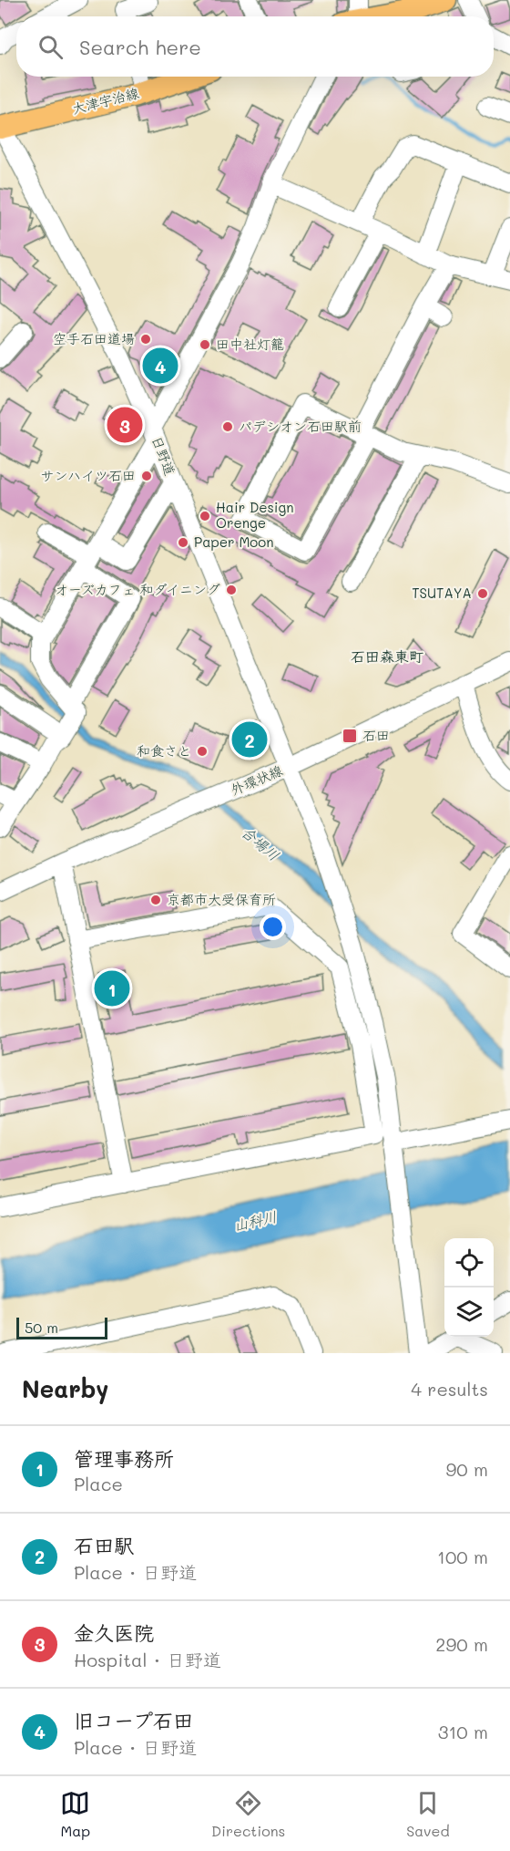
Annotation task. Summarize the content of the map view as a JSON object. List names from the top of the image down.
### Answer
{
  "streets": {
    "main road": ["大津宇治線"],
    "street": ["日野道", "外環状線"]
  },
  "crossings": [
    ["大津宇治線", "日野道"],
    ["日野道", "外環状線"]
  ],
  "districts": ["石田森東町"],
  "water": ["合場川", "山科川"],
  "places": {
    "other": [
      "空手石田道場",
      "田中社灯籠",
      "パデシオン石田駅前",
      "サンハイツ石田",
      "Hair Design Orenge",
      "Paper Moon",
      "オーズカフェ 和ダイニング",
      "TSUTAYA",
      "和食さと",
      "京都市大受保育所"
    ],
    "transit": ["石田"]
  },
  "scale_bar": "50 m",
  "page": {
    "search": "Search here",
    "pins": [
      "4",
      "3",
      "2",
      "1"
    ],
    "scale": "50 m",
    "heading": ["Nearby", "4 results"],
    "list": [
      {
        "mark": "1",
        "name": "管理事務所",
        "note": "Place",
        "value": "90 m"
      },
      {
        "mark": "2",
        "name": "石田駅",
        "note": "Place · 日野道",
        "value": "100 m"
      },
      {
        "mark": "3",
        "name": "金久医院",
        "note": "Hospital · 日野道",
        "value": "290 m"
      },
      {
        "mark": "4",
        "name": "旧コープ石田",
        "note": "Place · 日野道",
        "value": "310 m"
      }
    ],
    "nav": ["Map", "Directions", "Saved"]
  }
}
